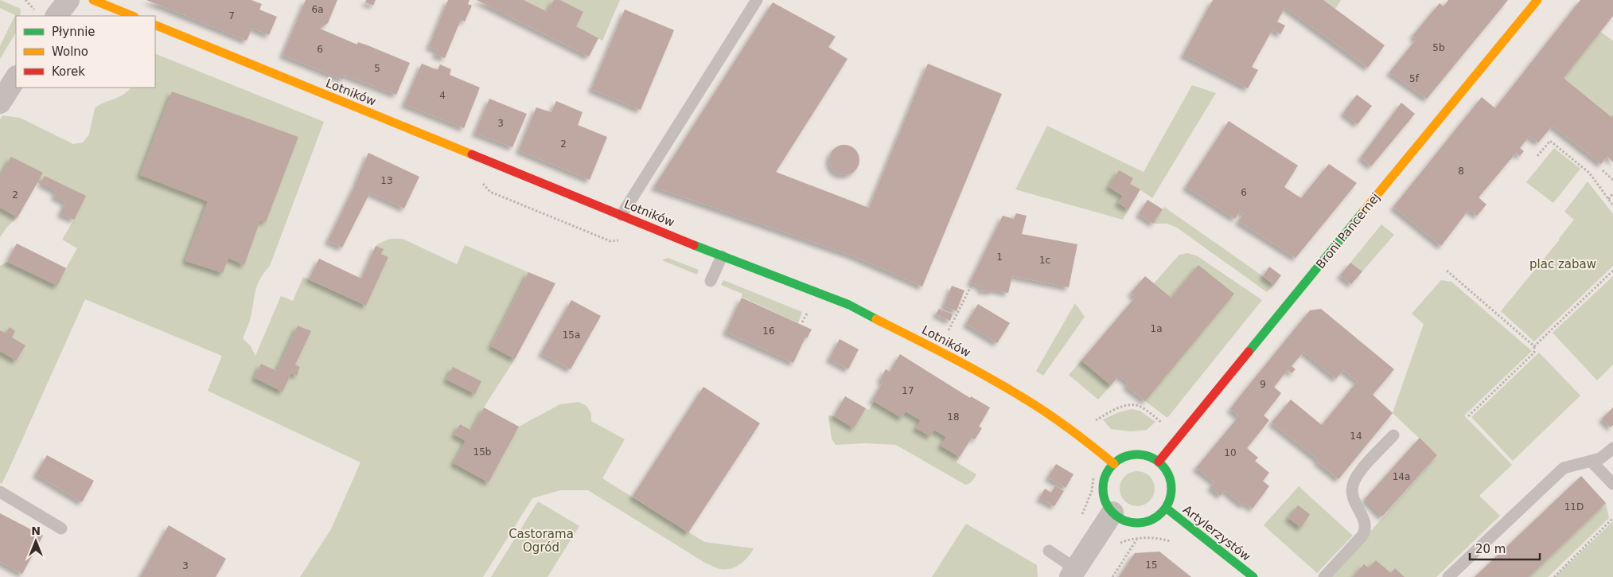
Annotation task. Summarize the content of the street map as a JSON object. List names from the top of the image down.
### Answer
{
  "streets": {
    "street": ["Lotników", "Broni Pancernej", "Artylerzystów"]
  },
  "crossings": [
    ["Lotników", "Broni Pancernej"],
    ["Lotników", "Artylerzystów"],
    ["Broni Pancernej", "Artylerzystów"]
  ],
  "parks": ["plac zabaw", "Castorama Ogród"],
  "house_numbers": [
    "6a",
    "7",
    "5b",
    "6",
    "5",
    "5f",
    "4",
    "3",
    "2",
    "8",
    "13",
    "6",
    "2",
    "1",
    "1c",
    "1a",
    "16",
    "15a",
    "9",
    "17",
    "18",
    "14",
    "15b",
    "10",
    "14a",
    "11D",
    "15",
    "3"
  ],
  "legend": ["Płynnie", "Wolno", "Korek"],
  "scale_bar": "20 m",
  "north": "top"
}
